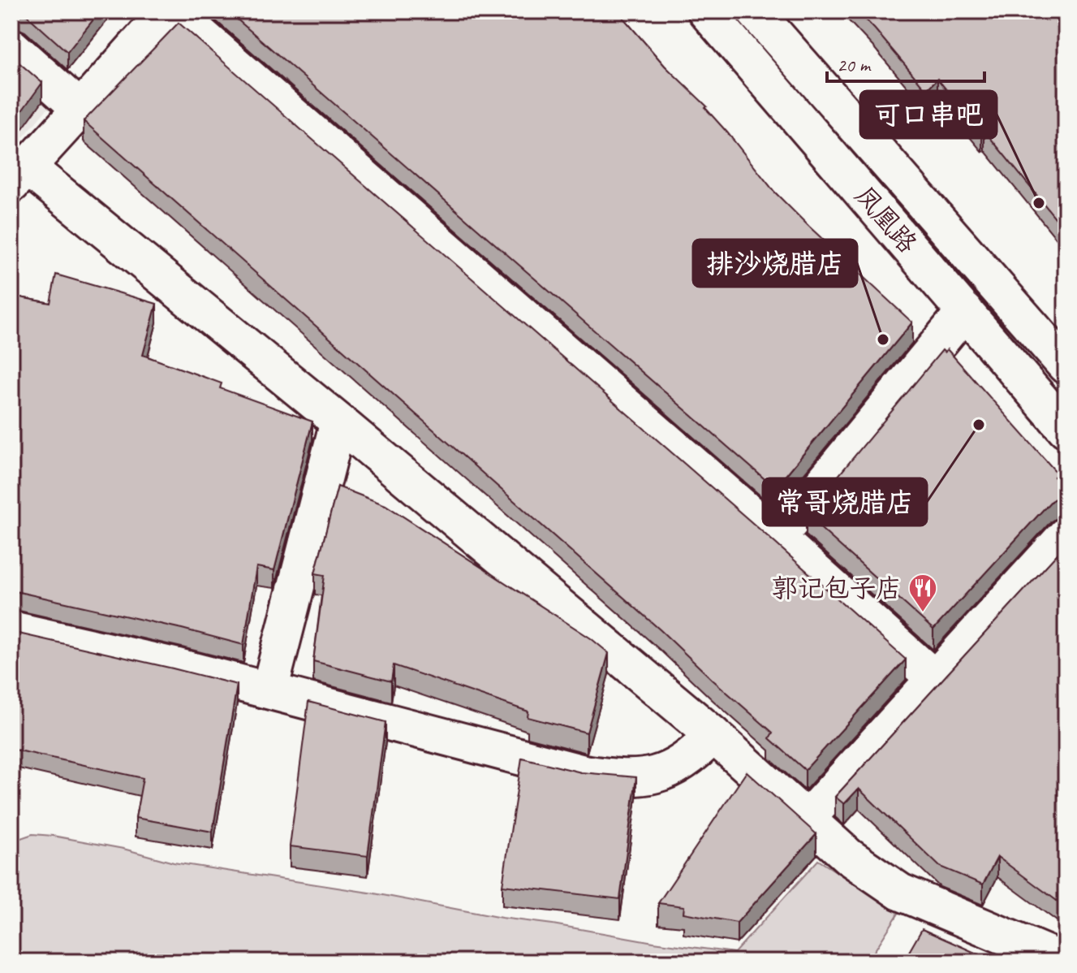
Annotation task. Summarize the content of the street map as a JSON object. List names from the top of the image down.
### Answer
{
  "streets": {
    "street": ["凤凰路"]
  },
  "places": {
    "other": ["可口串吧", "排沙烧腊店", "常哥烧腊店"],
    "restaurant": ["郭记包子店"]
  },
  "scale_bar": "20 m"
}
